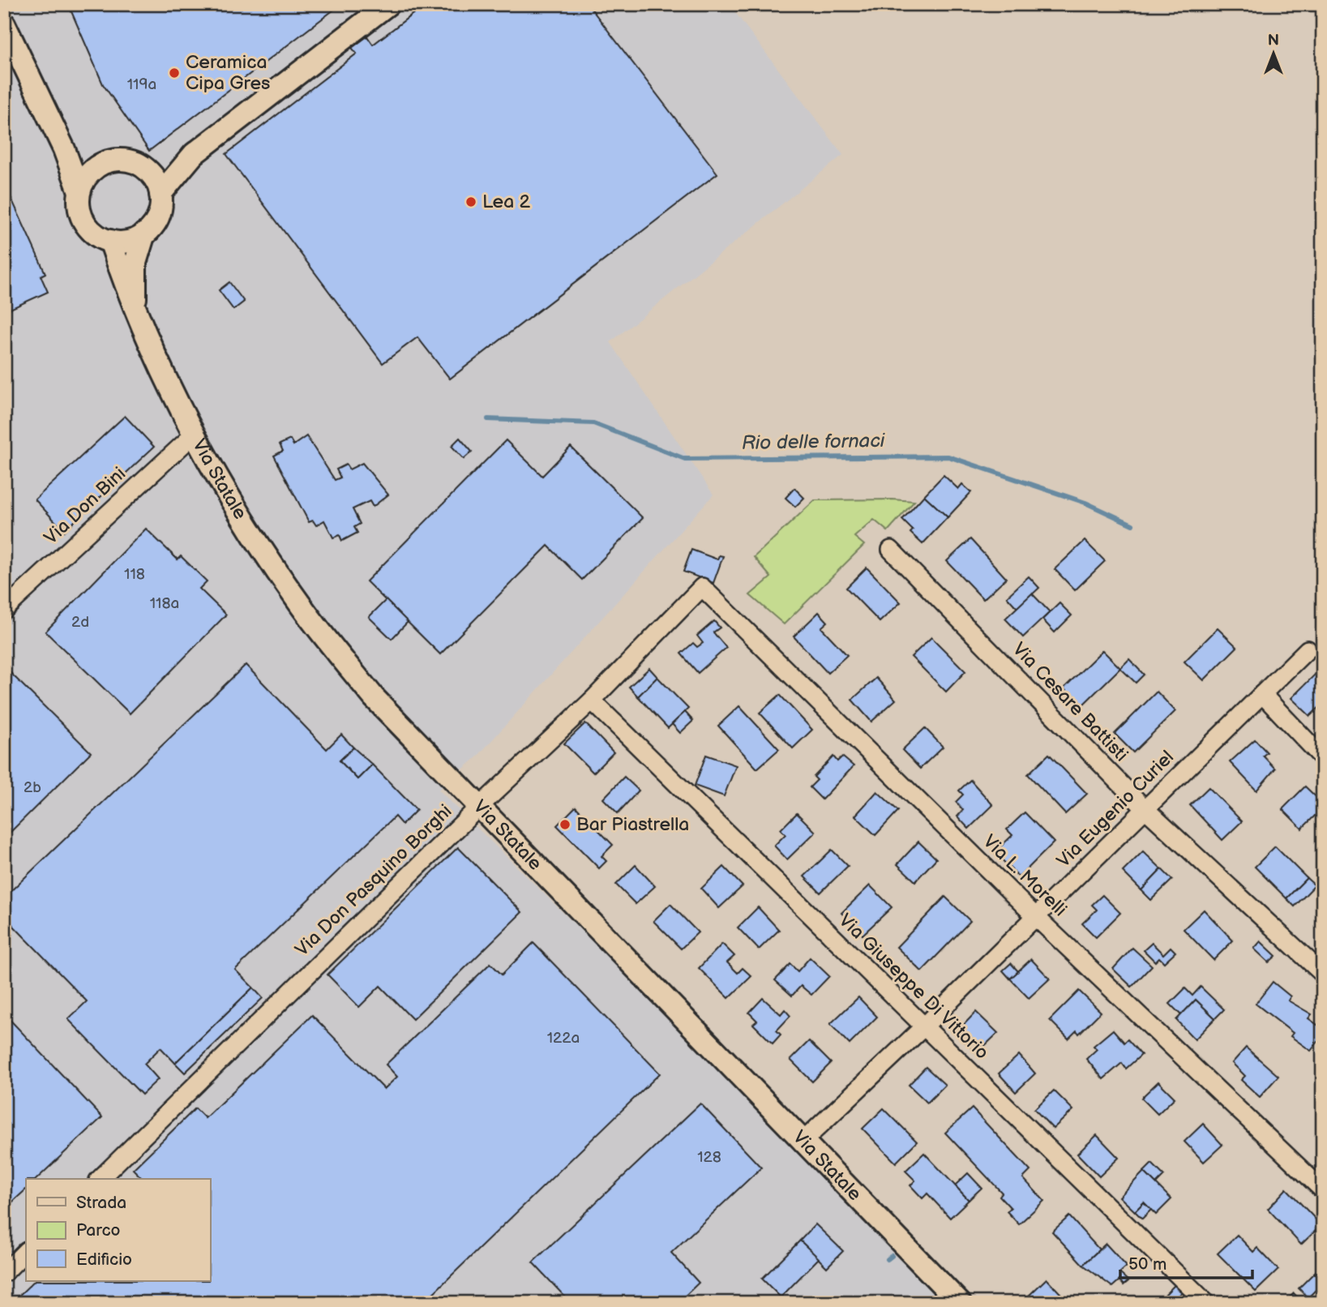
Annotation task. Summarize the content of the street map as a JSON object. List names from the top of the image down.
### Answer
{
  "streets": {
    "main road": ["Via Statale"],
    "street": [
      "Via Don Bini",
      "Via Cesare Battisti",
      "Via Eugenio Curiel",
      "Via L. Morelli",
      "Via Don Pasquino Borghi",
      "Via Giuseppe Di Vittorio"
    ]
  },
  "crossings": [
    ["Via Statale", "Via Don Bini"],
    ["Via Statale", "Via Eugenio Curiel"],
    ["Via Statale", "Via Don Pasquino Borghi"],
    ["Via Cesare Battisti", "Via Eugenio Curiel"],
    ["Via Eugenio Curiel", "Via L. Morelli"],
    ["Via Eugenio Curiel", "Via Giuseppe Di Vittorio"],
    ["Via L. Morelli", "Via Don Pasquino Borghi"],
    ["Via Don Pasquino Borghi", "Via Giuseppe Di Vittorio"]
  ],
  "water": ["Rio delle fornaci"],
  "places": ["Ceramica Cipa Gres", "Lea 2", "Bar Piastrella"],
  "house_numbers": [
    "119a",
    "118",
    "118a",
    "2d",
    "2b",
    "122a",
    "128"
  ],
  "legend": ["Strada", "Parco", "Edificio"],
  "scale_bar": "50 m",
  "north": "top"
}
